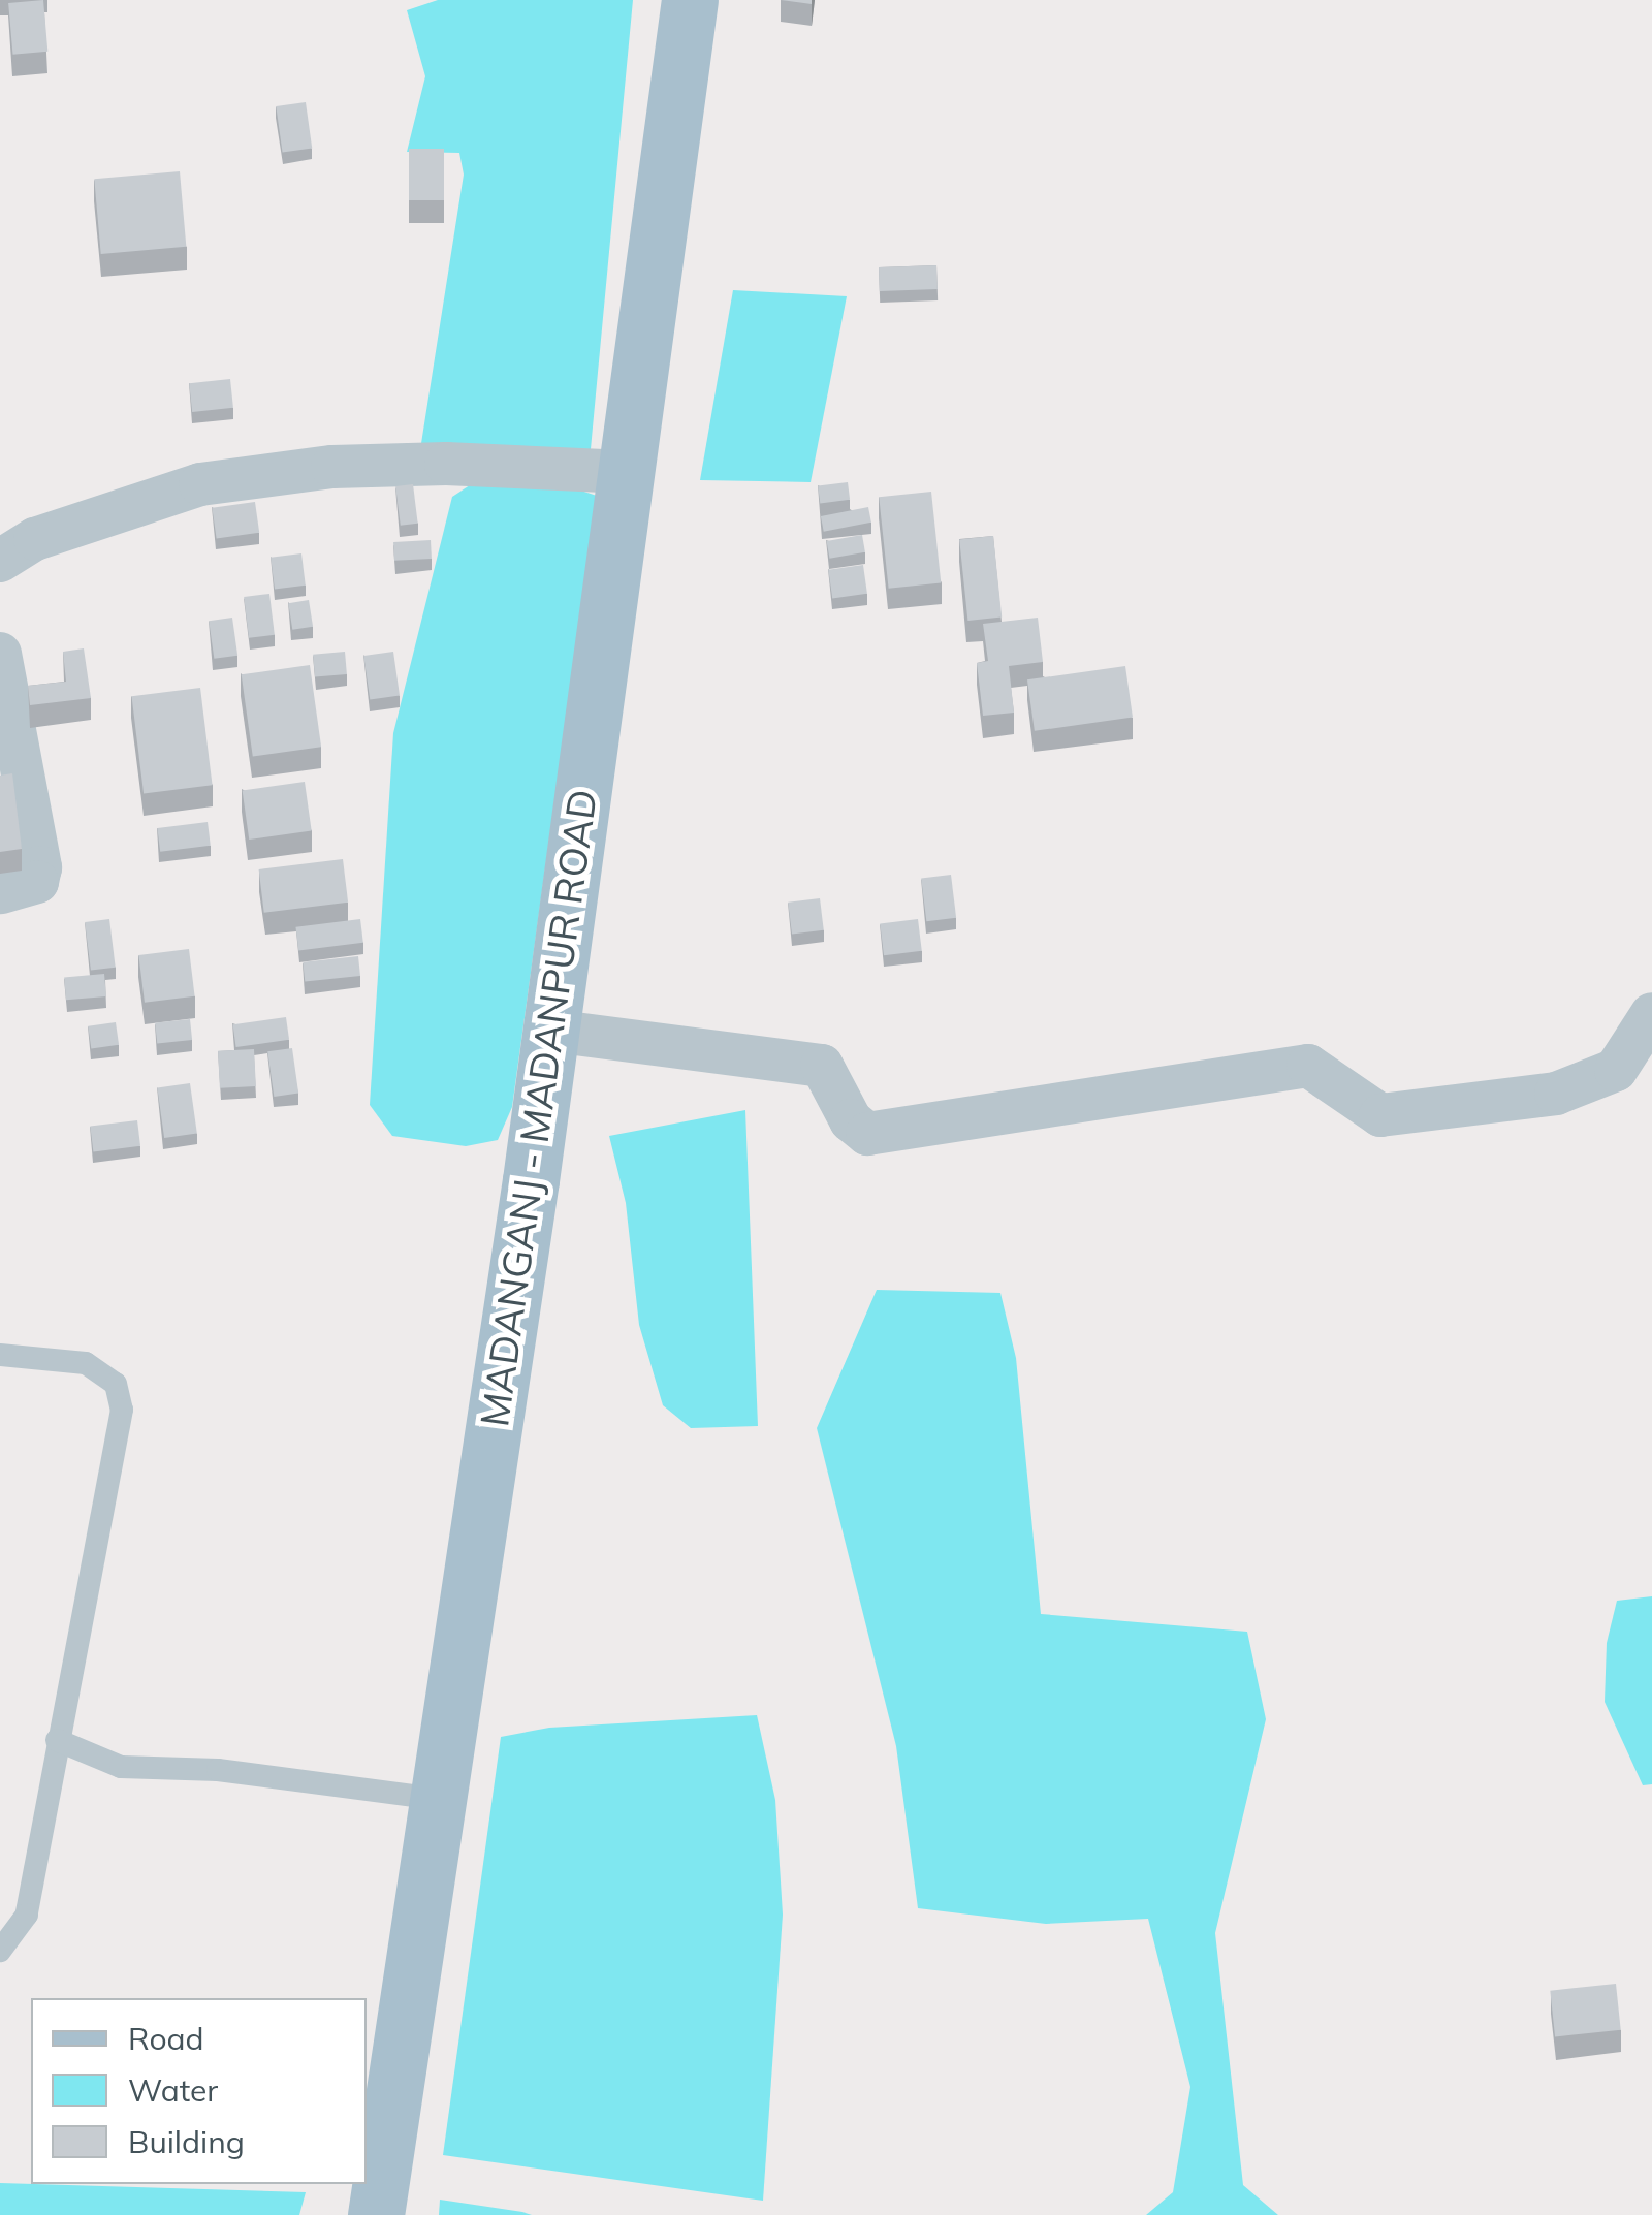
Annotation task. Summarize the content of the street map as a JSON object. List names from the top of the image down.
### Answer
{
  "streets": {
    "main road": ["MADANGANJ - MADANPUR ROAD"]
  },
  "legend": ["Road", "Water", "Building"]
}
